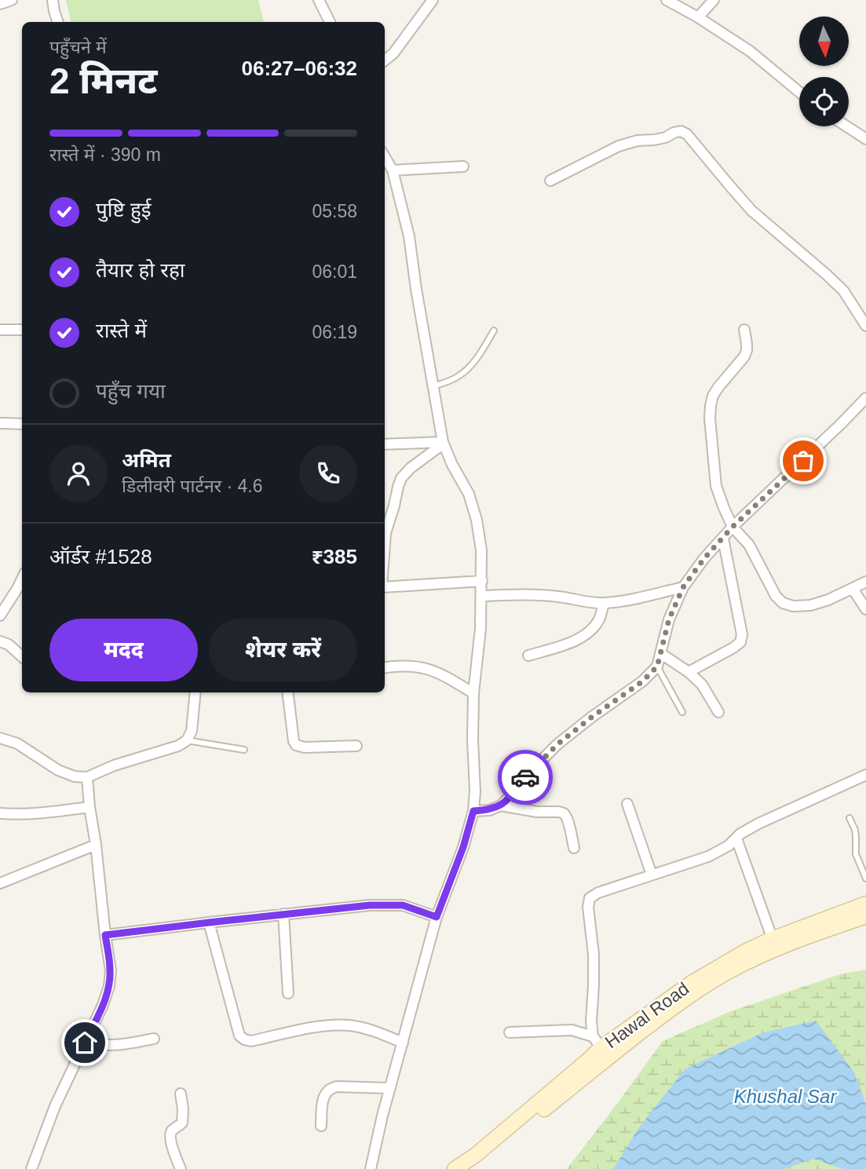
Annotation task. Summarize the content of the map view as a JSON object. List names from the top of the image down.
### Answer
{
  "streets": {
    "main road": ["Hawal Road"]
  },
  "water": ["Khushal Sar"],
  "north": "bottom",
  "page": {
    "heading": ["2 मिनट", "पहुँचने में", "06:27–06:32"],
    "panel": [
      "अमित",
      "डिलीवरी पार्टनर · 4.6",
      "ऑर्डर #1528",
      "₹385"
    ],
    "bar": "रास्ते में · 390 m",
    "list": [
      ["पुष्टि हुई", "05:58"],
      ["तैयार हो रहा", "06:01"],
      ["रास्ते में", "06:19"],
      "पहुँच गया"
    ],
    "buttons": ["मदद", "शेयर करें"]
  }
}
